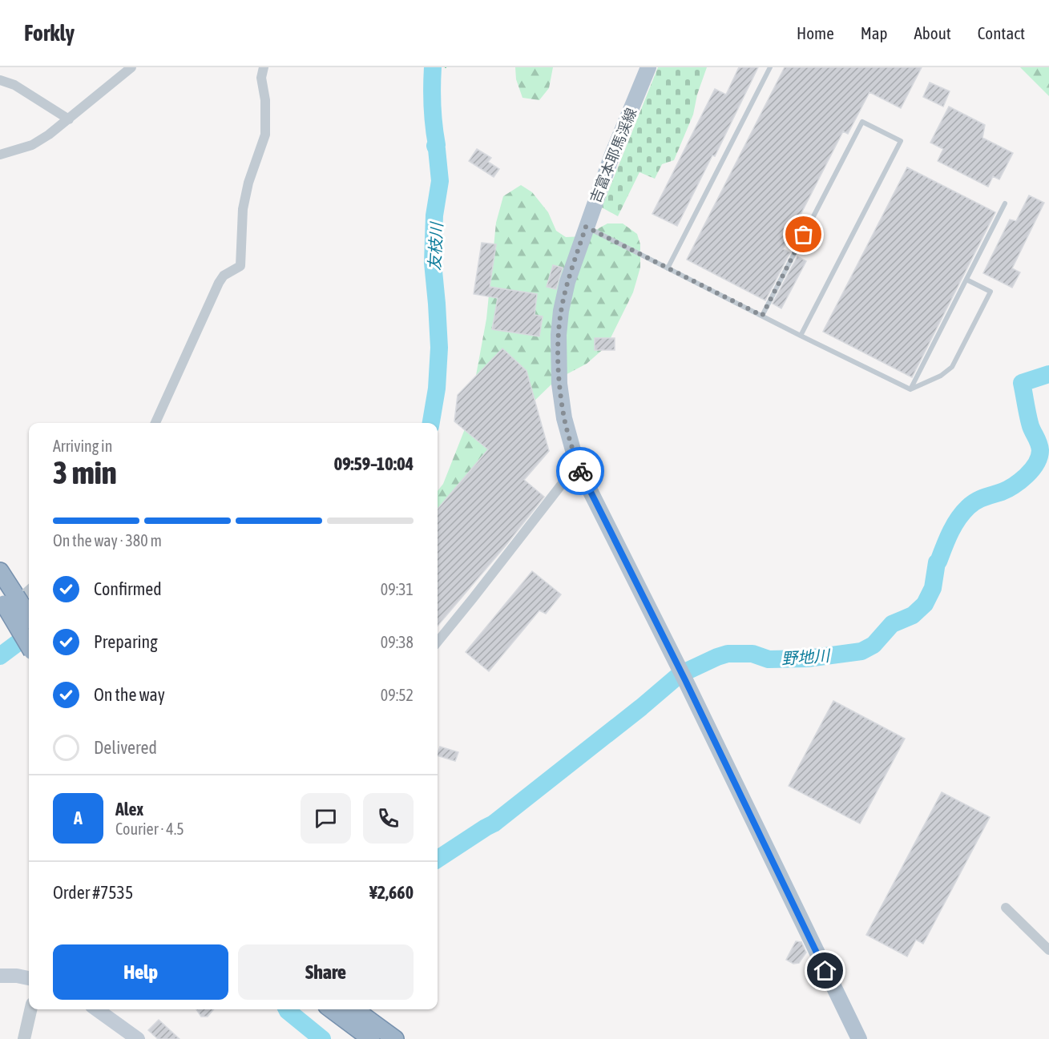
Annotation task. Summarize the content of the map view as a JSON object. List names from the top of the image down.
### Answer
{
  "streets": {
    "main road": ["吉富本耶馬渓線"]
  },
  "water": ["友枝川", "野地川"],
  "page": {
    "header": "Forkly",
    "nav": [
      "Home",
      "Map",
      "About",
      "Contact"
    ],
    "heading": ["3 min", "Arriving in", "09:59–10:04"],
    "panel": [
      "Alex",
      "Courier · 4.5",
      "Order #7535",
      "¥2,660"
    ],
    "bar": "On the way · 380 m",
    "list": [
      ["Confirmed", "09:31"],
      ["Preparing", "09:38"],
      ["On the way", "09:52"],
      "Delivered"
    ],
    "round": "A",
    "buttons": ["Help", "Share"]
  }
}
